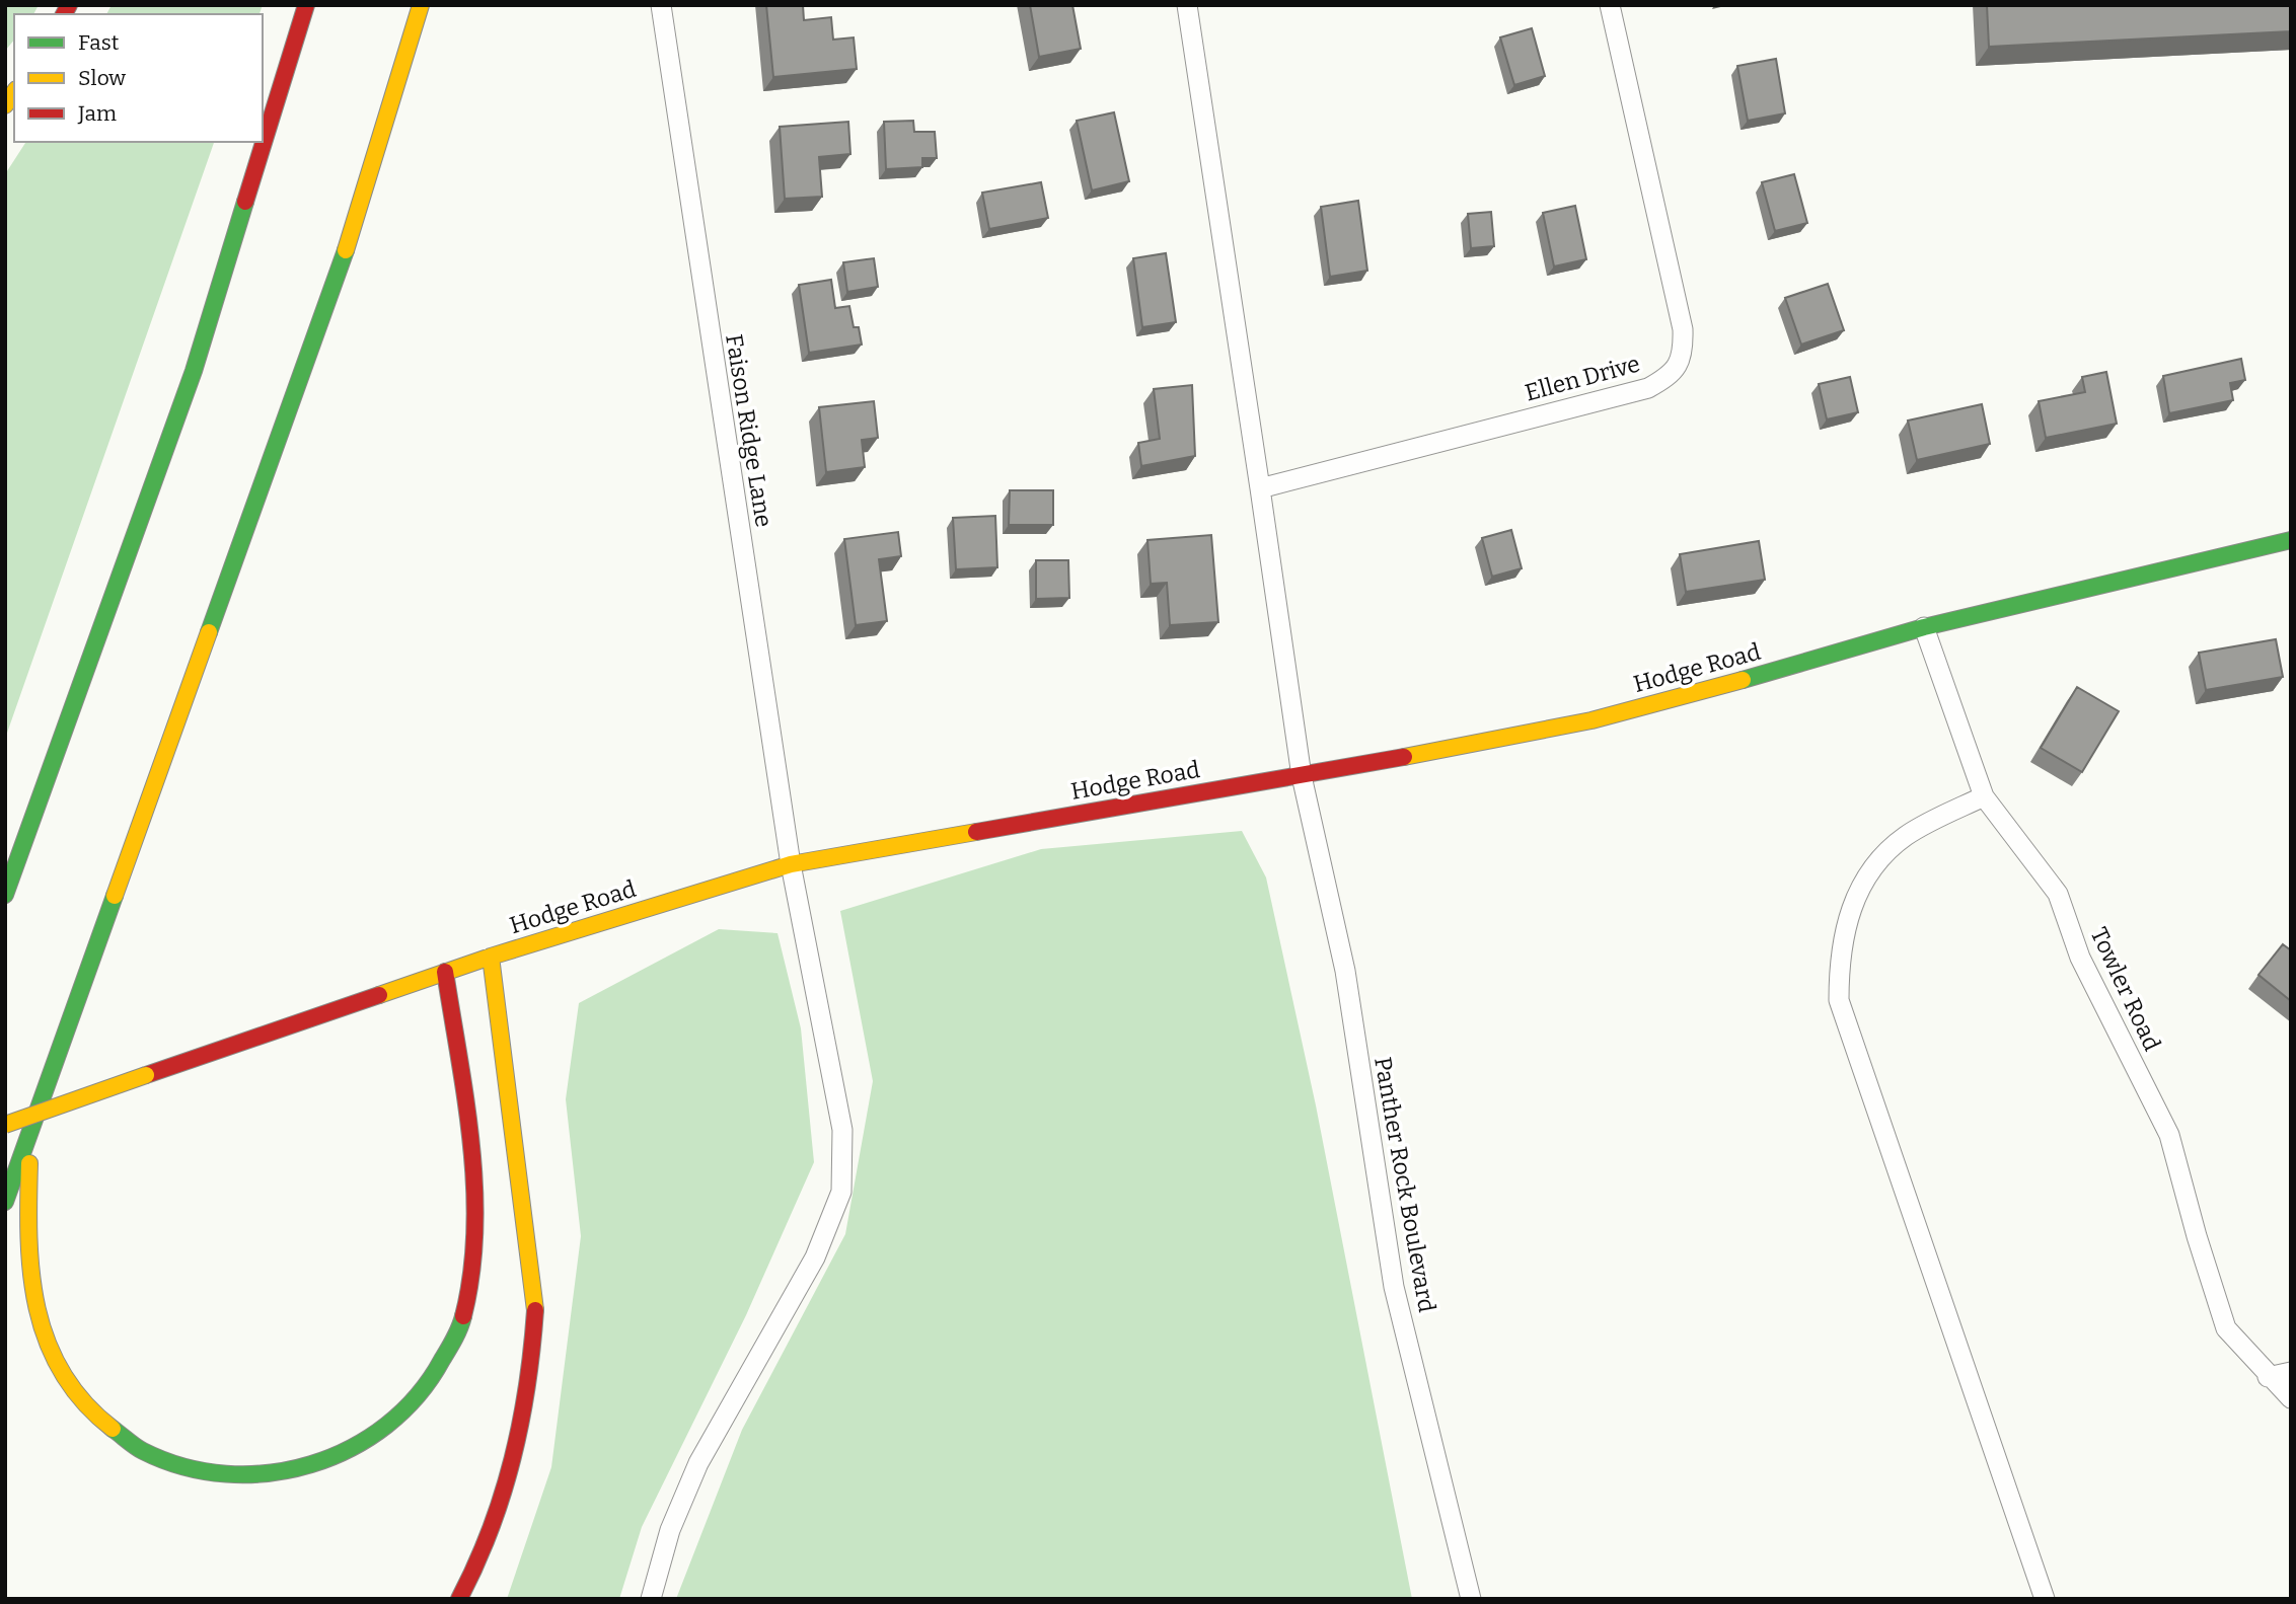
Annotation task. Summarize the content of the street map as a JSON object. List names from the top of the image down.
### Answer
{
  "streets": {
    "main road": ["Hodge Road"],
    "street": [
      "Ellen Drive",
      "Faison Ridge Lane",
      "Towler Road",
      "Panther Rock Boulevard"
    ]
  },
  "crossings": [
    ["Faison Ridge Lane", "Hodge Road"],
    ["Hodge Road", "Towler Road"],
    ["Hodge Road", "Panther Rock Boulevard"]
  ],
  "legend": ["Fast", "Slow", "Jam"]
}
